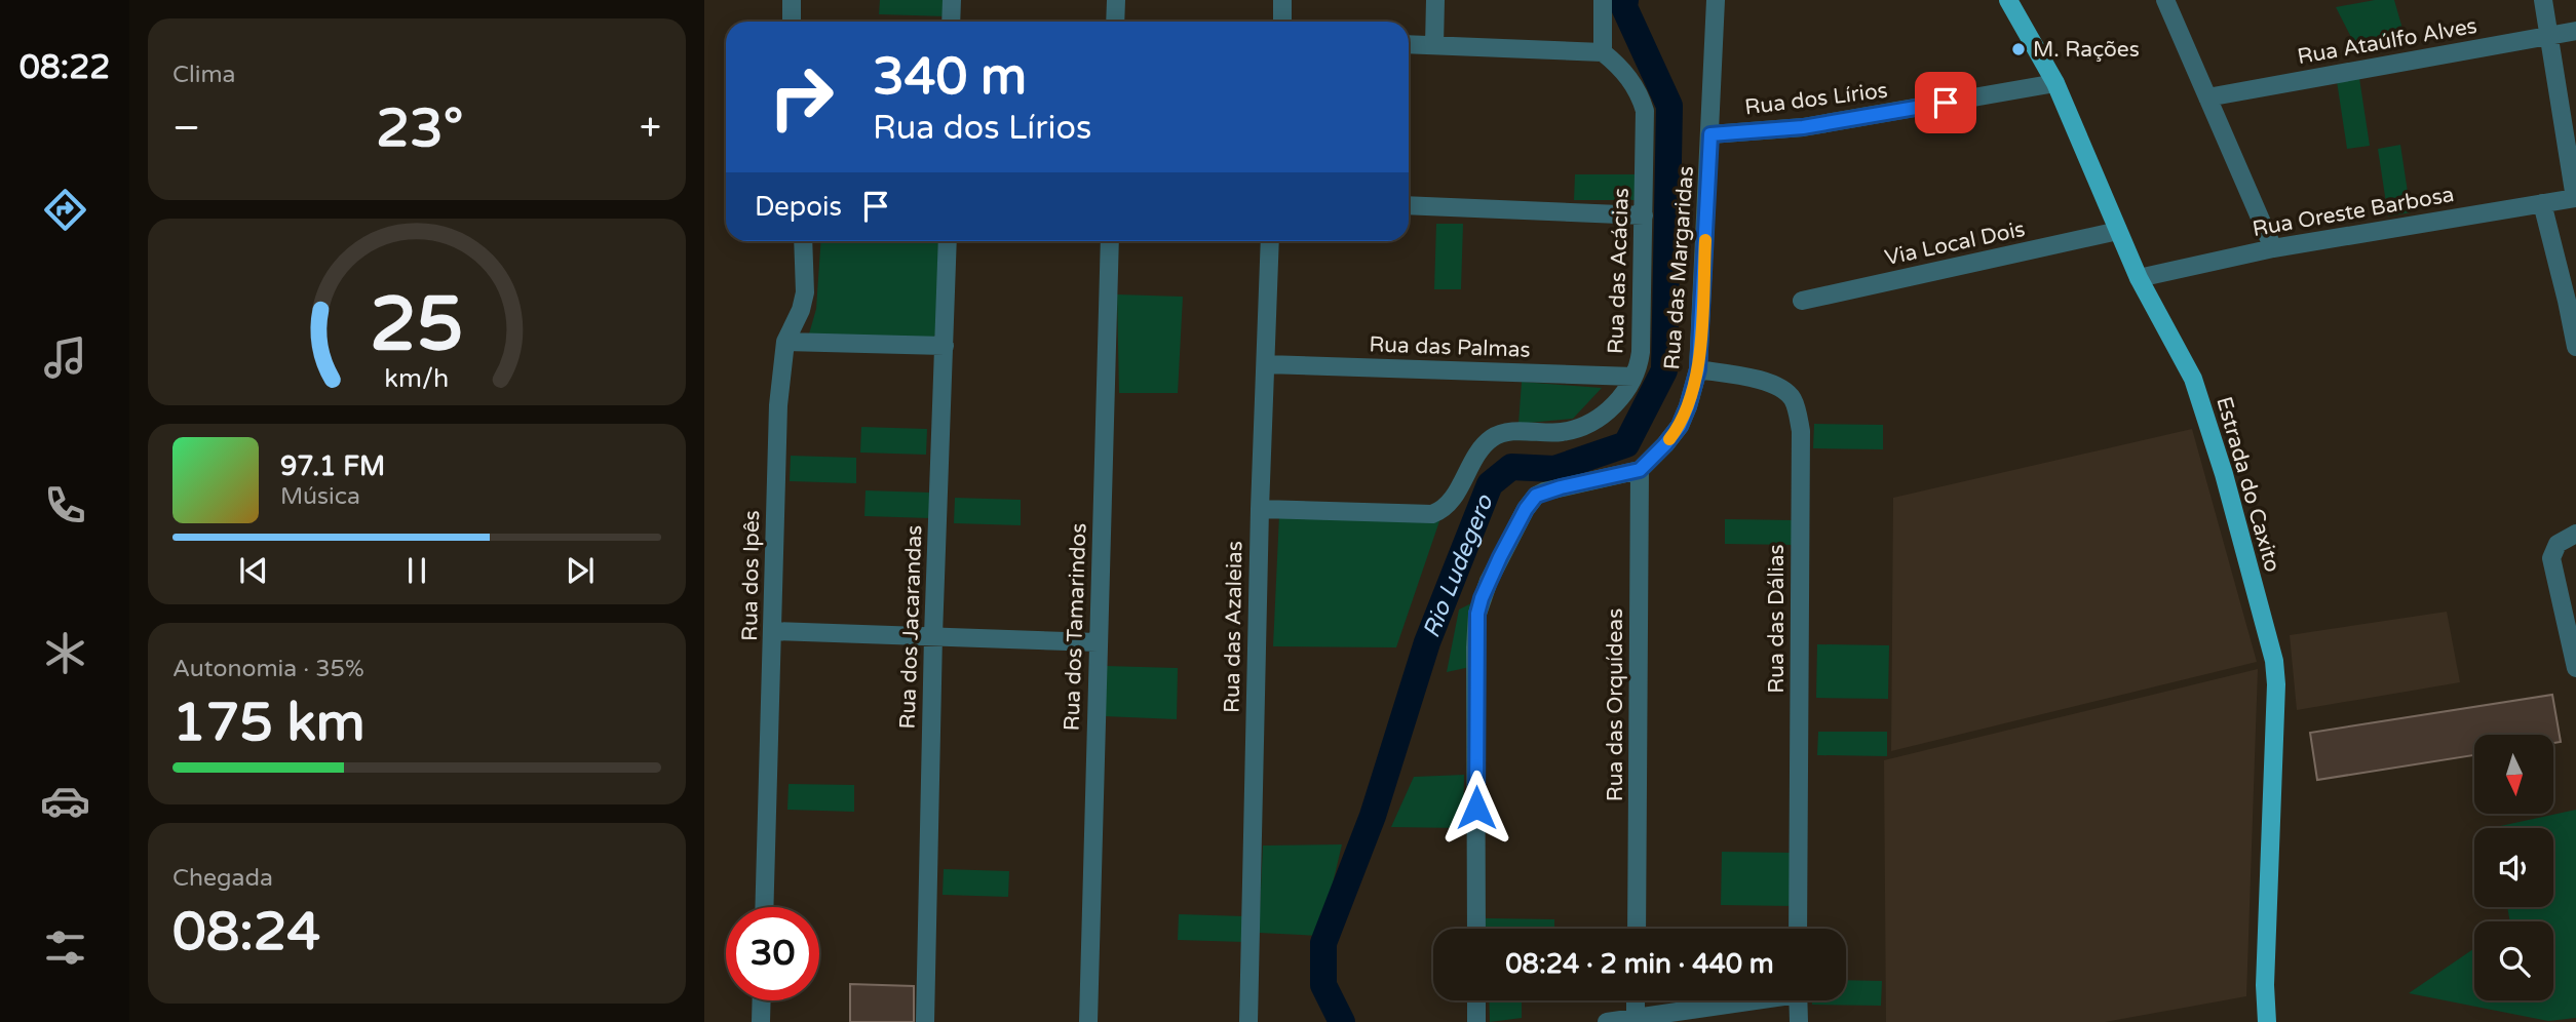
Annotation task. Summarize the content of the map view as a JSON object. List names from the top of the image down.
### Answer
{
  "streets": {
    "main road": ["Estrada do Caxito"],
    "street": [
      "Rua Ataúlfo Alves",
      "Rua dos Lírios",
      "Rua Oreste Barbosa",
      "Via Local Dois",
      "Rua das Margaridas",
      "Rua das Acácias",
      "Rua das Palmas",
      "Rua dos Ipês",
      "Rua das Dálias",
      "Rua dos Jacarandas",
      "Rua dos Tamarindos",
      "Rua das Azaleias",
      "Rua das Orquídeas"
    ]
  },
  "crossings": [
    ["Rua dos Lírios", "Rua das Margaridas"],
    ["Rua dos Lírios", "Estrada do Caxito"],
    ["Rua Oreste Barbosa", "Estrada do Caxito"],
    ["Via Local Dois", "Estrada do Caxito"],
    ["Rua das Margaridas", "Rua das Dálias"],
    ["Rua das Margaridas", "Rua das Orquídeas"],
    ["Rua das Acácias", "Rua das Palmas"],
    ["Rua das Acácias", "Rua das Azaleias"],
    ["Rua das Palmas", "Rua das Azaleias"]
  ],
  "water": ["Rio Ludegero"],
  "places": ["M. Rações"],
  "north": "bottom",
  "page": {
    "tabs": "08:22",
    "tile": [
      "Clima",
      ["Autonomia · 35%", "175 km"],
      ["Chegada", "08:24"]
    ],
    "turn": ["340 m", "Rua dos Lírios"],
    "heat": ["−", "23°", "+"],
    "then": "Depois",
    "song": ["97.1 FM", "Música"],
    "limit": "30",
    "trip": "08:24 · 2 min · 440 m",
    "gauge": ["25", "km/h"]
  }
}
